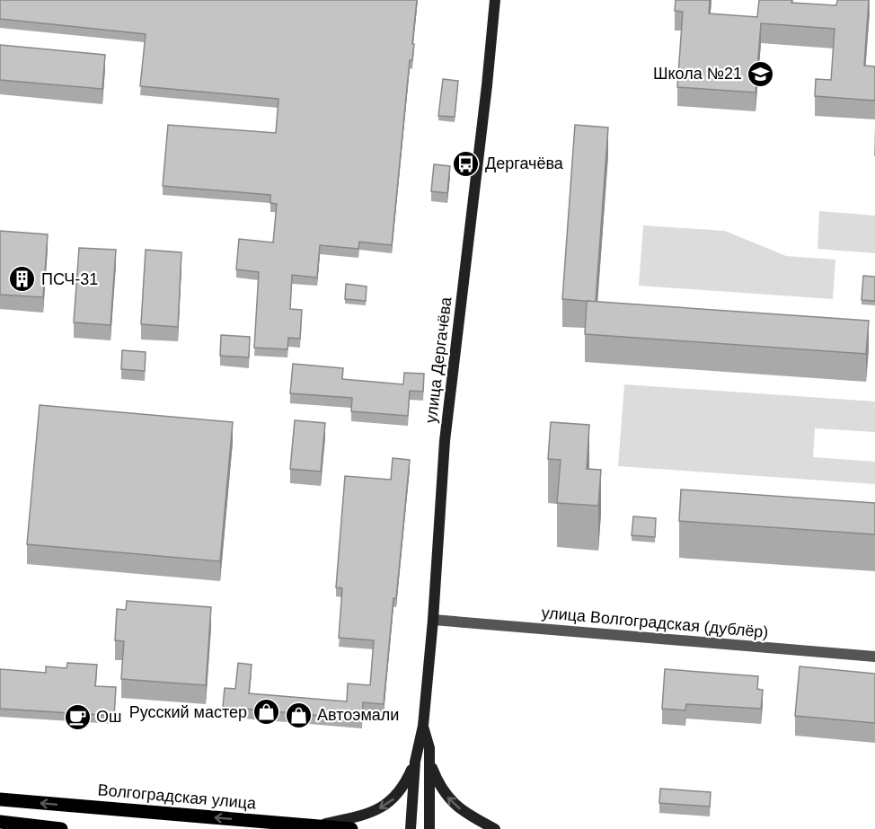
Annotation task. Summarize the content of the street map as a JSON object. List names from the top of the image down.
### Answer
{
  "streets": {
    "main road": ["Волгоградская улица"],
    "street": ["улица Дергачёва", "улица Волгоградская (дублёр)"]
  },
  "crossings": [
    ["улица Дергачёва", "улица Волгоградская (дублёр)"]
  ],
  "one_way": ["Волгоградская улица"],
  "places": {
    "school or university": ["Школа №21"],
    "bus stop": ["Дергачёва"],
    "building": ["ПСЧ-31"],
    "shop": ["Русский мастер", "Автоэмали"],
    "cafe": ["Ош"]
  }
}
